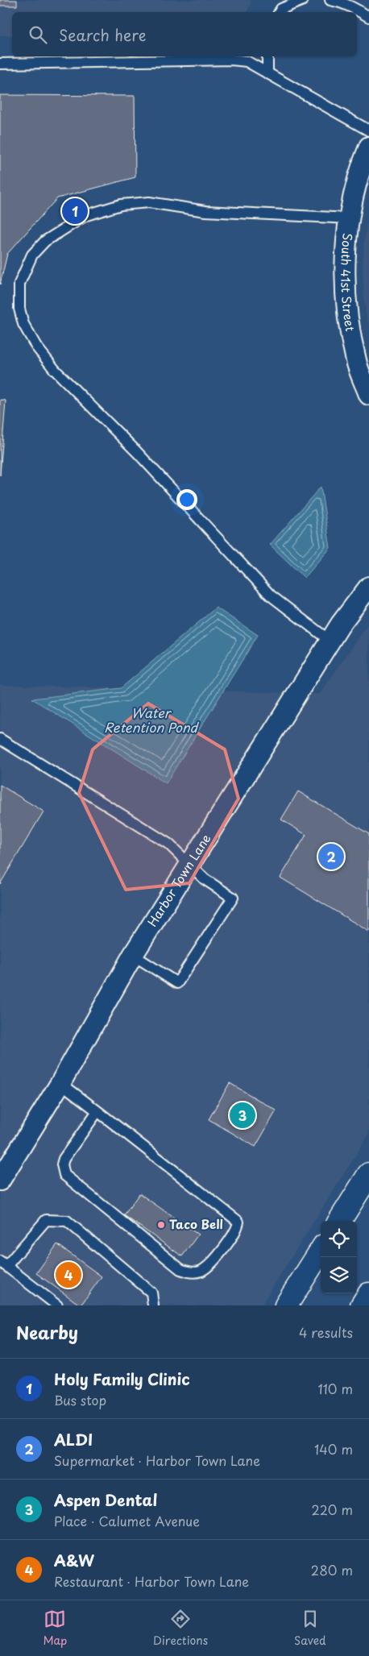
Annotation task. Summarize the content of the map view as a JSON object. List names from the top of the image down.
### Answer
{
  "streets": {
    "street": ["South 41st Street", "Harbor Town Lane"]
  },
  "water": ["Water Retention Pond"],
  "places": ["Taco Bell"],
  "page": {
    "search": "Search here",
    "pins": [
      "1",
      "2",
      "3",
      "4"
    ],
    "heading": ["Nearby", "4 results"],
    "list": [
      {
        "mark": "1",
        "name": "Holy Family Clinic",
        "note": "Bus stop",
        "value": "110 m"
      },
      {
        "mark": "2",
        "name": "ALDI",
        "note": "Supermarket · Harbor Town Lane",
        "value": "140 m"
      },
      {
        "mark": "3",
        "name": "Aspen Dental",
        "note": "Place · Calumet Avenue",
        "value": "220 m"
      },
      {
        "mark": "4",
        "name": "A&W",
        "note": "Restaurant · Harbor Town Lane",
        "value": "280 m"
      }
    ],
    "nav": ["Map", "Directions", "Saved"]
  }
}
